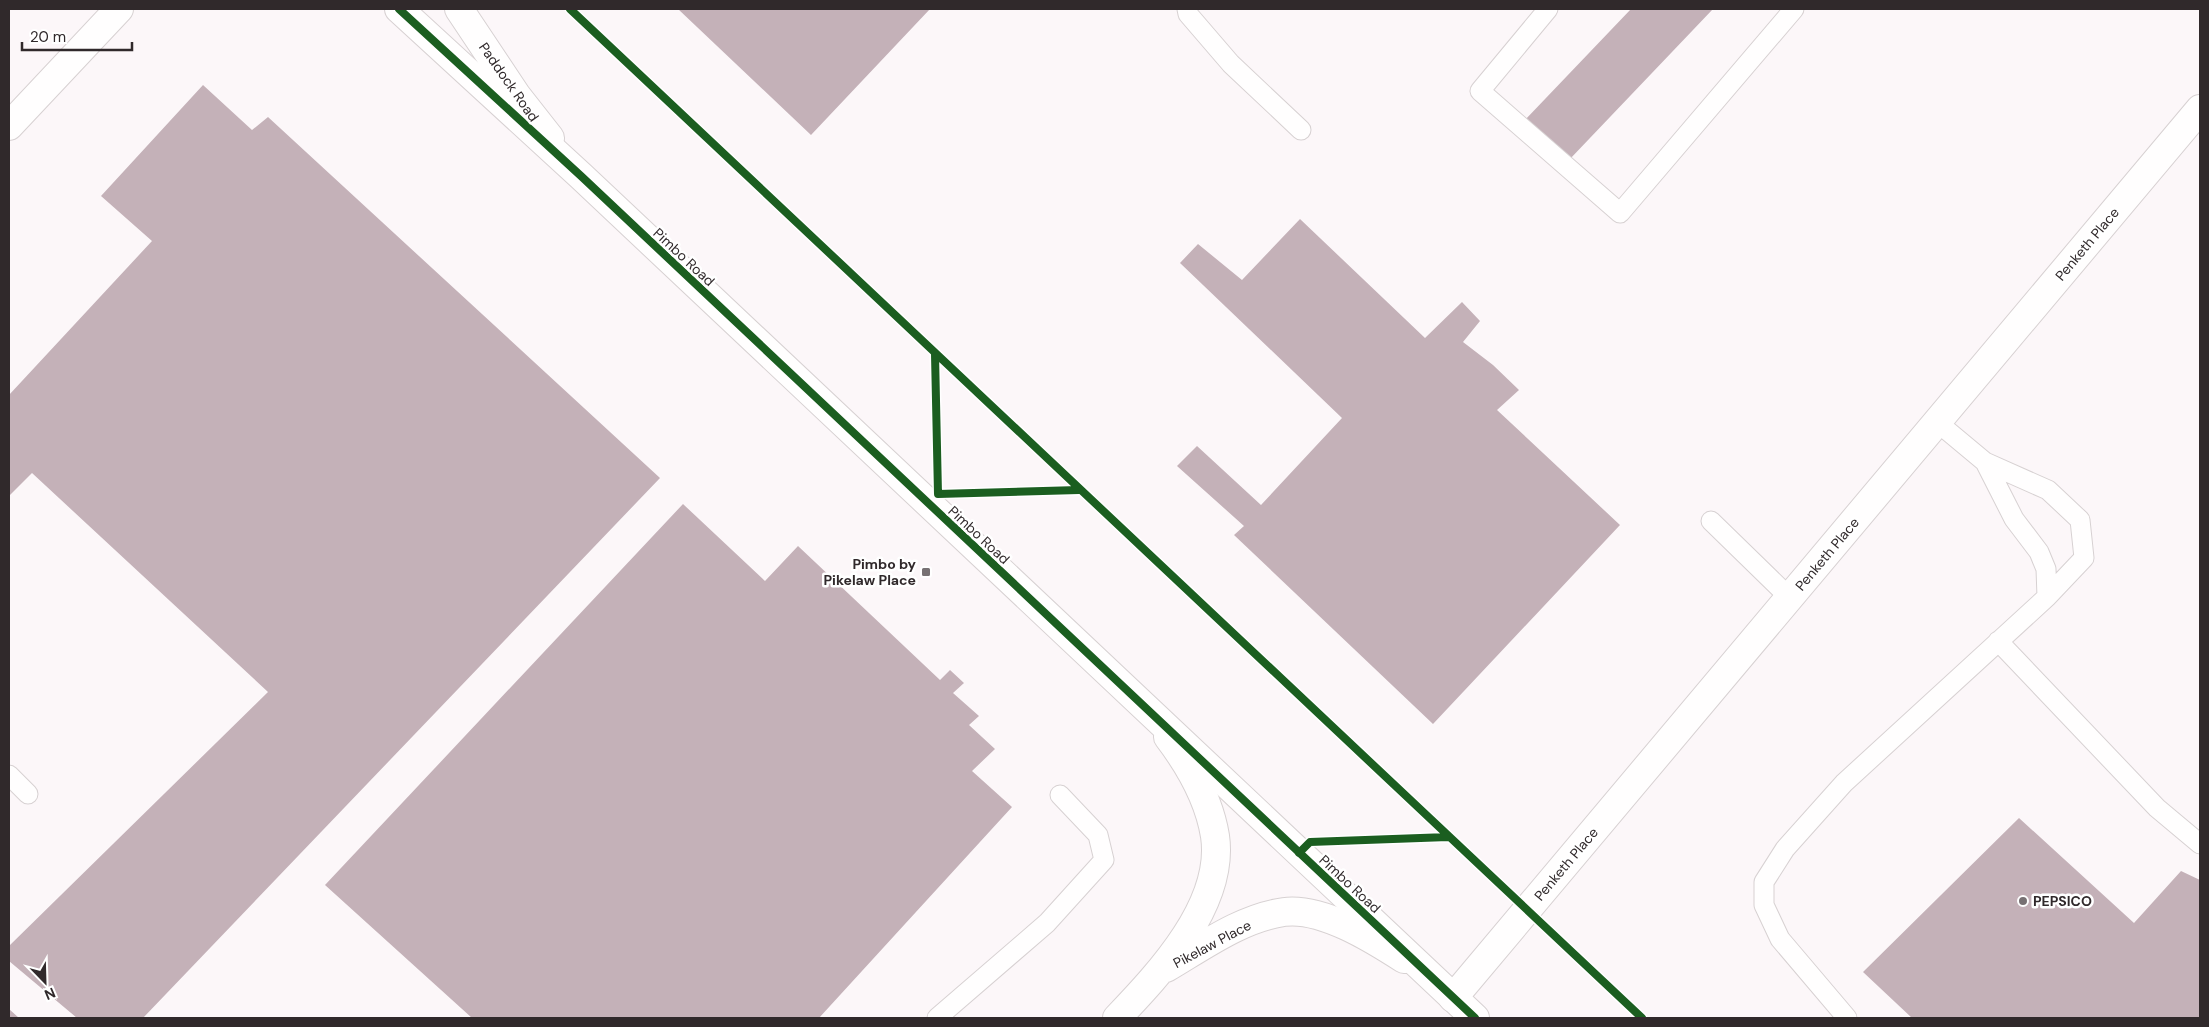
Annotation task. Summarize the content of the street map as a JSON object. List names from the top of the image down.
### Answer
{
  "streets": {
    "street": [
      "Paddock Road",
      "Penketh Place",
      "Pimbo Road",
      "Pikelaw Place"
    ]
  },
  "crossings": [
    ["Paddock Road", "Pimbo Road"],
    ["Penketh Place", "Pimbo Road"],
    ["Pimbo Road", "Pikelaw Place"]
  ],
  "places": {
    "transit": ["Pimbo by Pikelaw Place"],
    "other": ["PEPSICO"]
  },
  "scale_bar": "20 m",
  "north": "bottom right"
}
